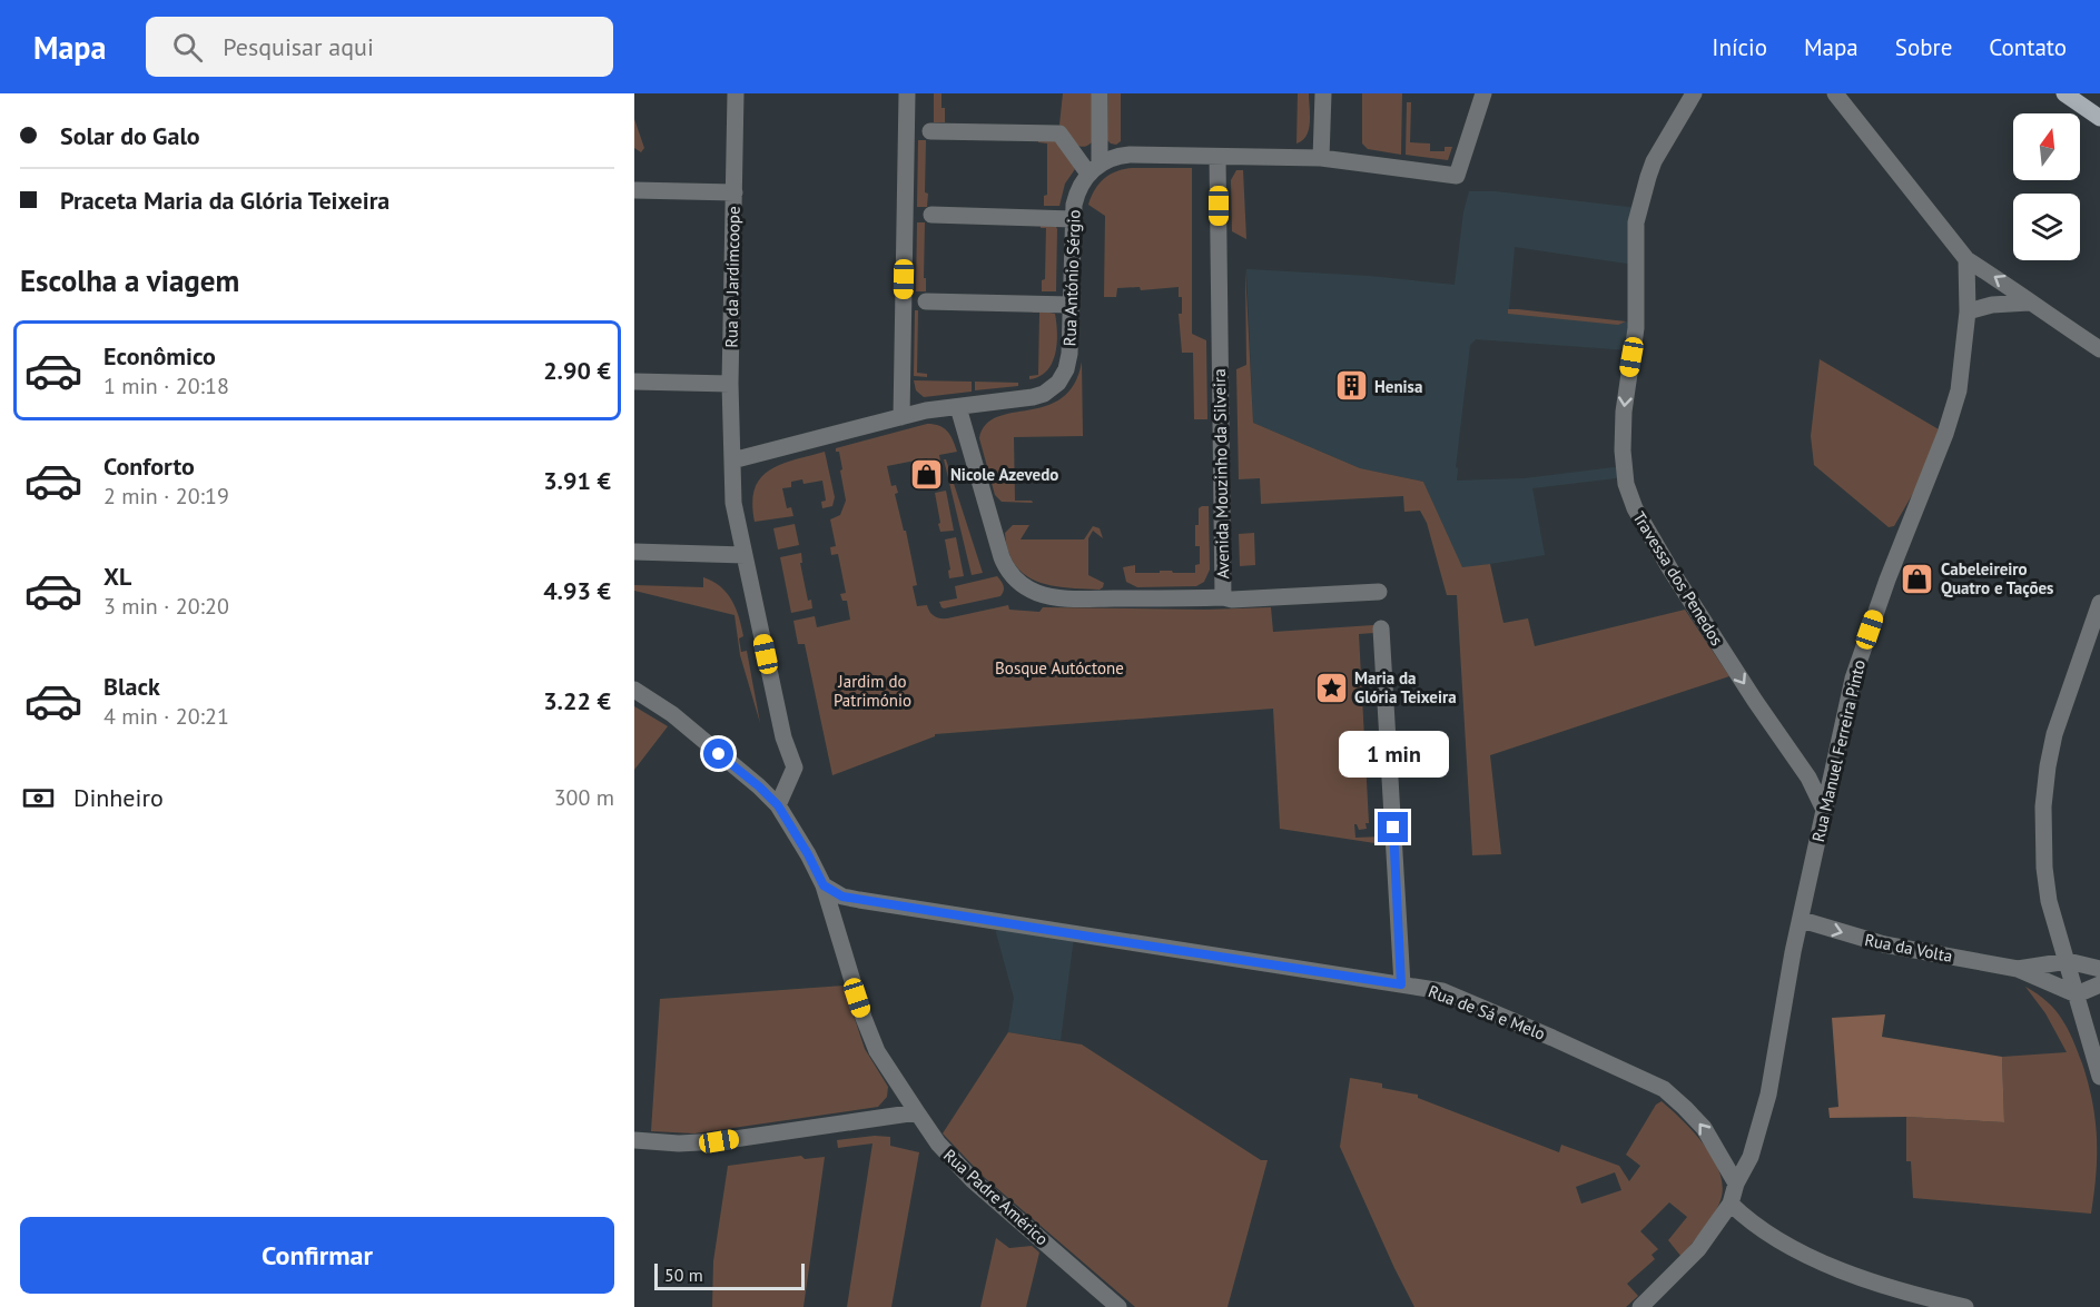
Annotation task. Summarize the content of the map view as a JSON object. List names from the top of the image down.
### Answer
{
  "streets": {
    "street": [
      "Rua da Jardimcoope",
      "Rua António Sérgio",
      "Avenida Mouzinho da Silveira",
      "Travessa dos Penedos",
      "Rua Manuel Ferreira Pinto",
      "Rua da Volta",
      "Rua de Sá e Melo",
      "Rua Padre Américo"
    ]
  },
  "crossings": [
    ["Rua da Jardimcoope", "Rua António Sérgio"],
    ["Rua António Sérgio", "Avenida Mouzinho da Silveira"],
    ["Travessa dos Penedos", "Rua Manuel Ferreira Pinto"],
    ["Rua Manuel Ferreira Pinto", "Rua da Volta"],
    ["Rua Manuel Ferreira Pinto", "Rua de Sá e Melo"],
    ["Rua de Sá e Melo", "Rua Padre Américo"]
  ],
  "one_way": ["Travessa dos Penedos", "Rua da Volta", "Rua de Sá e Melo"],
  "parks": ["Bosque Autóctone", "Jardim do Património"],
  "places": {
    "building": ["Henisa"],
    "shop": ["Nicole Azevedo", "Cabeleireiro Quatro e Tações"],
    "place": ["Maria da Glória Teixeira"]
  },
  "scale_bar": "50 m",
  "north": "top",
  "page": {
    "header": "Mapa",
    "search": "Pesquisar aqui",
    "nav": [
      "Início",
      "Mapa",
      "Sobre",
      "Contato"
    ],
    "banner": ["Solar do Galo", "Praceta Maria da Glória Teixeira"],
    "heading": "Escolha a viagem",
    "list": [
      {
        "name": "Econômico",
        "note": "1 min · 20:18",
        "value": "2.90 €"
      },
      {
        "name": "Conforto",
        "note": "2 min · 20:19",
        "value": "3.91 €"
      },
      {
        "name": "XL",
        "note": "3 min · 20:20",
        "value": "4.93 €"
      },
      {
        "name": "Black",
        "note": "4 min · 20:21",
        "value": "3.22 €"
      }
    ],
    "bubble": "1 min",
    "pay": ["Dinheiro", "300 m"],
    "buttons": "Confirmar",
    "scale": "50 m"
  }
}
